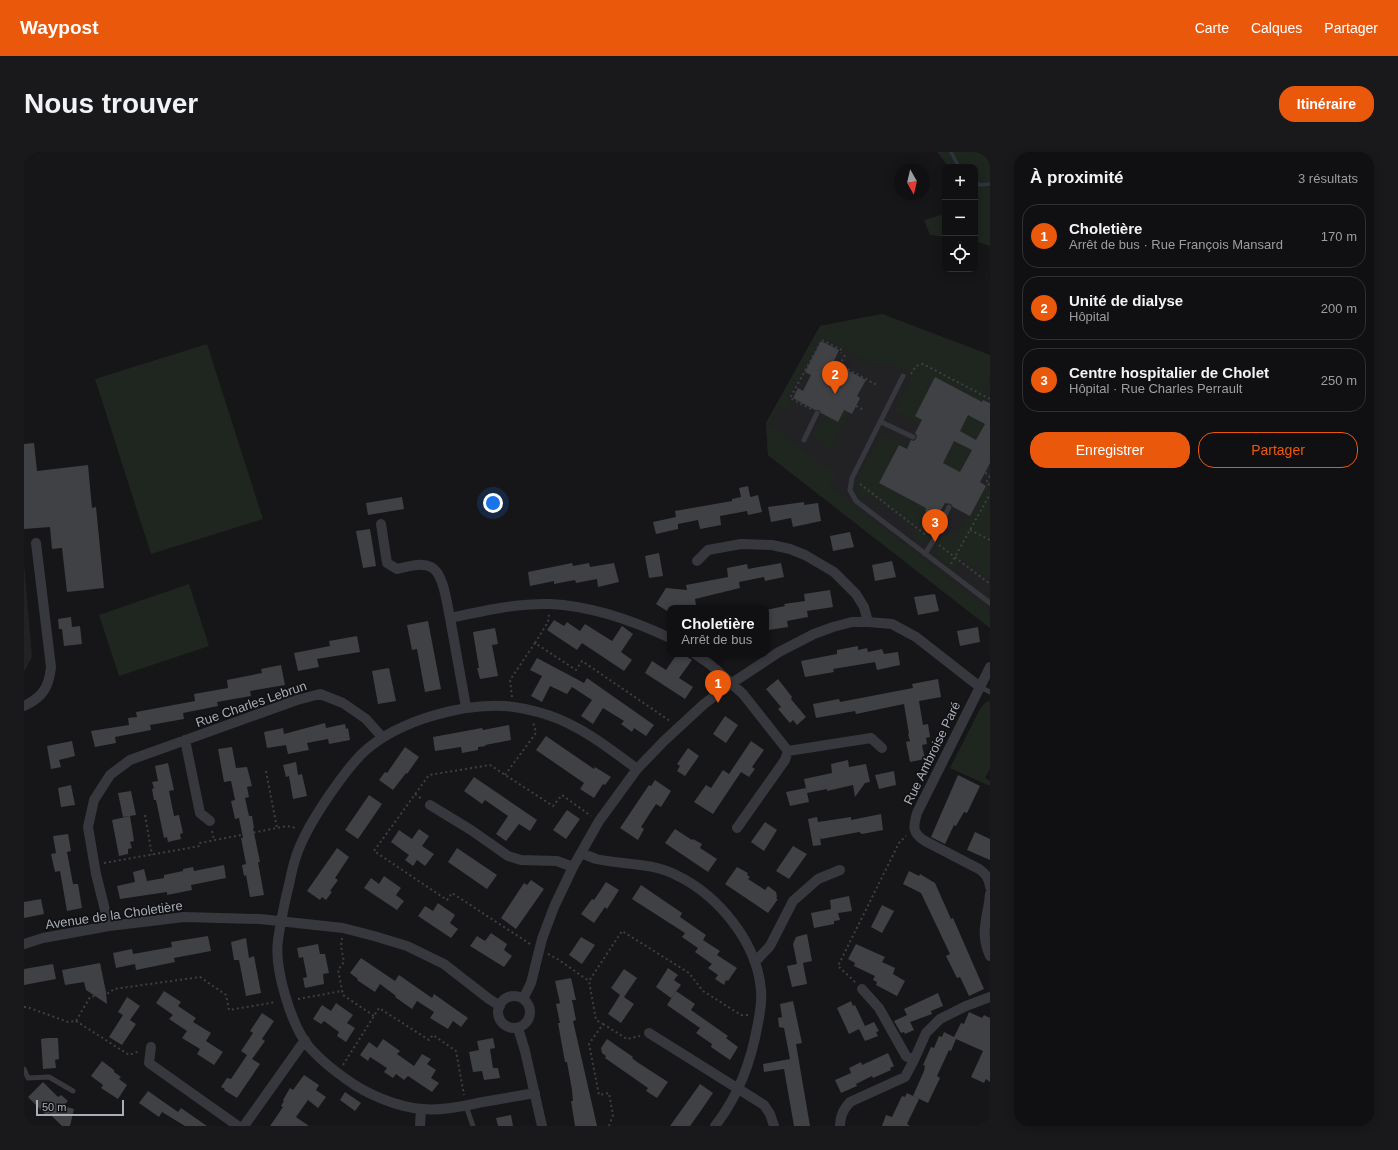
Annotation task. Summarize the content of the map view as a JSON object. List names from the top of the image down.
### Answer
{
  "streets": {
    "street": ["Rue Charles Lebrun", "Rue Ambroise Paré", "Avenue de la Choletière"]
  },
  "crossings": [
    ["Rue Charles Lebrun", "Avenue de la Choletière"]
  ],
  "scale_bar": "50 m",
  "north": "bottom",
  "page": {
    "header": "Waypost",
    "nav": ["Carte", "Calques", "Partager"],
    "buttons": [
      "Itinéraire",
      ["Enregistrer", "Partager"]
    ],
    "title": "Nous trouver",
    "heading": ["À proximité", "3 résultats"],
    "map_buttons": ["+", "−"],
    "list": [
      {
        "mark": "1",
        "name": "Choletière",
        "note": "Arrêt de bus · Rue François Mansard",
        "value": "170 m"
      },
      {
        "mark": "2",
        "name": "Unité de dialyse",
        "note": "Hôpital",
        "value": "200 m"
      },
      {
        "mark": "3",
        "name": "Centre hospitalier de Cholet",
        "note": "Hôpital · Rue Charles Perrault",
        "value": "250 m"
      }
    ],
    "pins": ["2", "3", "1"],
    "popup": ["Choletière", "Arrêt de bus"],
    "scale": "50 m"
  }
}
